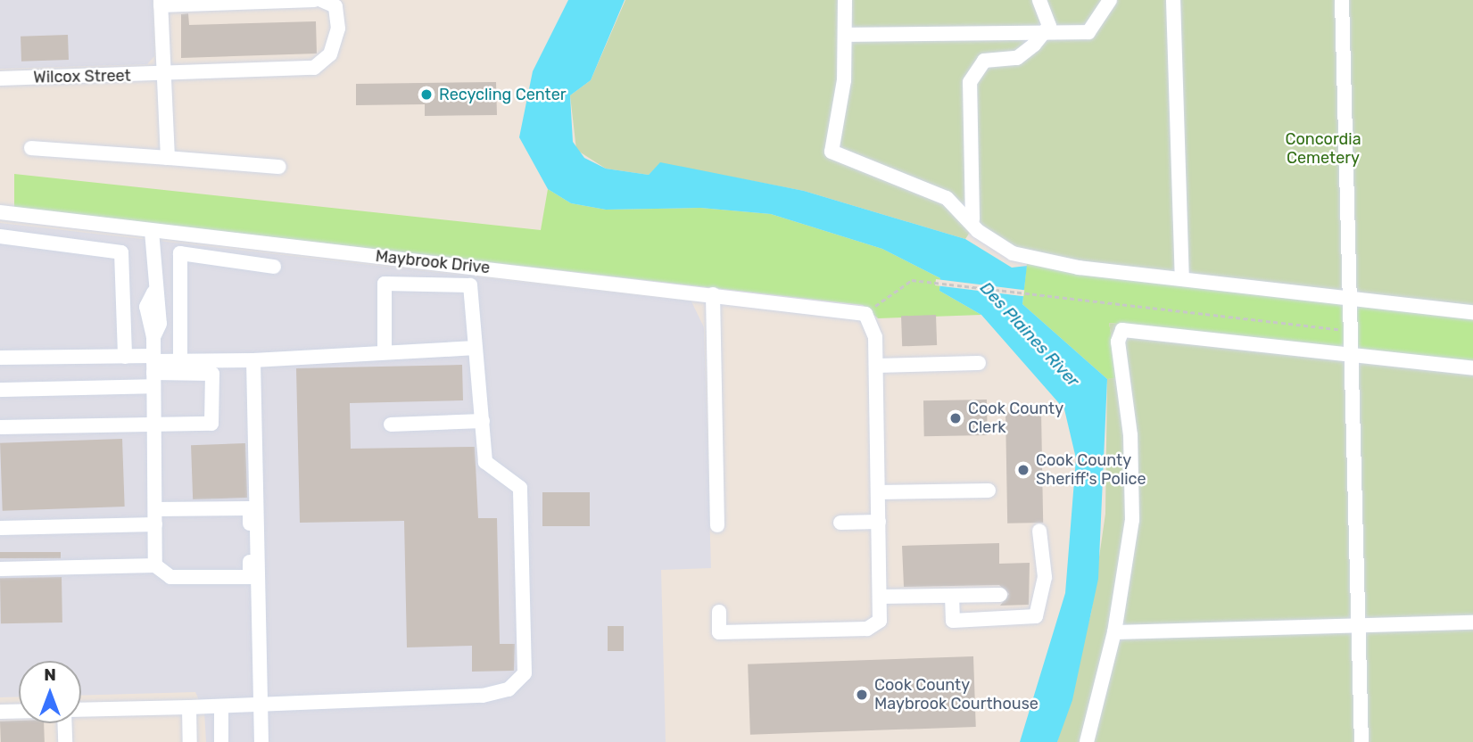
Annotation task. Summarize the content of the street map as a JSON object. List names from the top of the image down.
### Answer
{
  "streets": {
    "street": ["Wilcox Street", "Maybrook Drive"]
  },
  "water": ["Des Plaines River"],
  "parks": ["Concordia Cemetery"],
  "places": [
    "Recycling Center",
    "Cook County Clerk",
    "Cook County Sheriff's Police",
    "Cook County Maybrook Courthouse"
  ],
  "north": "top"
}
